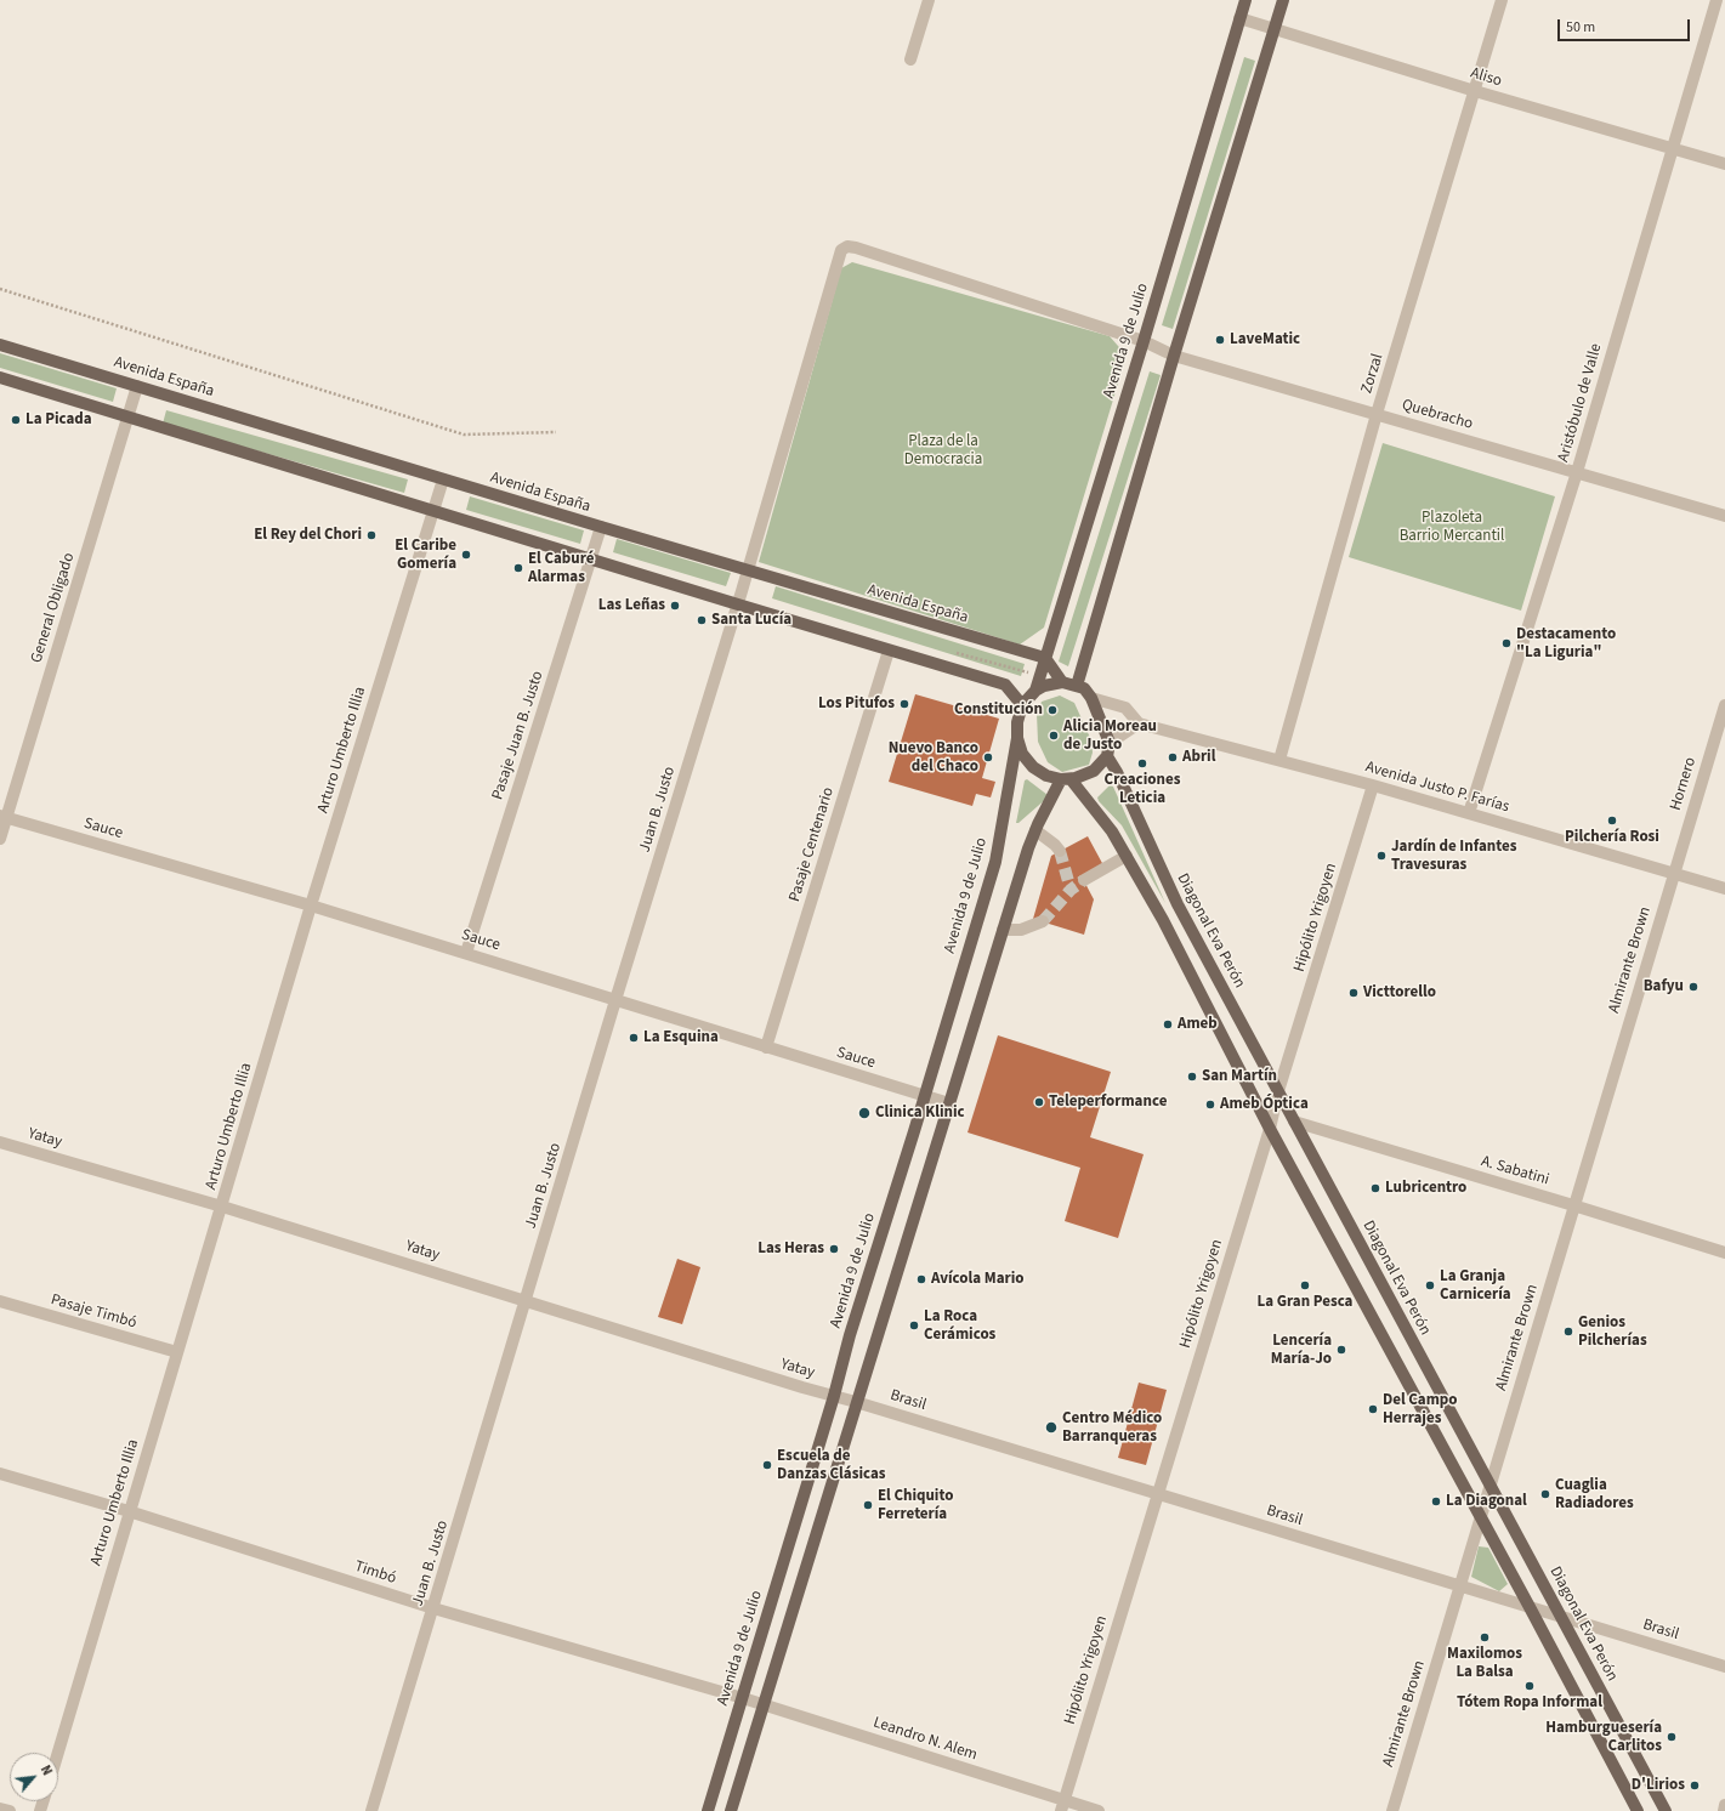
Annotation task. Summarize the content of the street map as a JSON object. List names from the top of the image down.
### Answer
{
  "streets": {
    "main road": ["Avenida 9 de Julio", "Avenida España", "Diagonal Eva Perón"],
    "street": [
      "Aliso",
      "Zorzal",
      "Aristóbulo de Valle",
      "Quebracho",
      "General Obligado",
      "Pasaje Juan B. Justo",
      "Arturo Umberto Illia",
      "Hornero",
      "Avenida Justo P. Farías",
      "Juan B. Justo",
      "Sauce",
      "Pasaje Centenario",
      "Hipólito Yrigoyen",
      "Almirante Brown",
      "Yatay",
      "A. Sabatini",
      "Pasaje Timbó",
      "Brasil",
      "Timbó",
      "Leandro N. Alem"
    ]
  },
  "crossings": [
    ["Aliso", "Avenida 9 de Julio"],
    ["Aliso", "Zorzal"],
    ["Aliso", "Aristóbulo de Valle"],
    ["Avenida 9 de Julio", "Avenida España"],
    ["Avenida 9 de Julio", "Quebracho"],
    ["Avenida 9 de Julio", "Sauce"],
    ["Avenida 9 de Julio", "Diagonal Eva Perón"],
    ["Avenida 9 de Julio", "Yatay"],
    ["Avenida 9 de Julio", "Brasil"],
    ["Avenida 9 de Julio", "Timbó"],
    ["Avenida 9 de Julio", "Leandro N. Alem"],
    ["Zorzal", "Quebracho"],
    ["Zorzal", "Avenida Justo P. Farías"],
    ["Avenida España", "Quebracho"],
    ["Avenida España", "General Obligado"],
    ["Avenida España", "Pasaje Juan B. Justo"],
    ["Avenida España", "Arturo Umberto Illia"],
    ["Avenida España", "Juan B. Justo"],
    ["Aristóbulo de Valle", "Quebracho"],
    ["Aristóbulo de Valle", "Avenida Justo P. Farías"],
    ["Quebracho", "Juan B. Justo"],
    ["General Obligado", "Sauce"],
    ["Pasaje Juan B. Justo", "Sauce"],
    ["Arturo Umberto Illia", "Sauce"],
    ["Arturo Umberto Illia", "Yatay"],
    ["Arturo Umberto Illia", "Pasaje Timbó"],
    ["Arturo Umberto Illia", "Timbó"],
    ["Hornero", "Avenida Justo P. Farías"],
    ["Hornero", "Almirante Brown"],
    ["Avenida Justo P. Farías", "Hipólito Yrigoyen"],
    ["Avenida Justo P. Farías", "Almirante Brown"],
    ["Juan B. Justo", "Sauce"],
    ["Juan B. Justo", "Yatay"],
    ["Juan B. Justo", "Timbó"],
    ["Sauce", "Pasaje Centenario"],
    ["Hipólito Yrigoyen", "Diagonal Eva Perón"],
    ["Hipólito Yrigoyen", "Brasil"],
    ["Hipólito Yrigoyen", "Leandro N. Alem"],
    ["Diagonal Eva Perón", "Almirante Brown"],
    ["Diagonal Eva Perón", "A. Sabatini"],
    ["Diagonal Eva Perón", "Brasil"],
    ["Almirante Brown", "A. Sabatini"],
    ["Almirante Brown", "Brasil"],
    ["Yatay", "Brasil"],
    ["Timbó", "Leandro N. Alem"]
  ],
  "parks": ["Plaza de la Democracia", "Plazoleta Barrio Mercantil"],
  "places": [
    "LaveMatic",
    "La Picada",
    "El Rey del Chori",
    "El Caribe Gomería",
    "El Caburé Alarmas",
    "Las Leñas",
    "Santa Lucía",
    "Destacamento \"La Liguria\"",
    "Los Pitufos",
    "Constitución",
    "Alicia Moreau de Justo",
    "Nuevo Banco del Chaco",
    "Abril",
    "Creaciones Leticia",
    "Pilchería Rosi",
    "Jardín de Infantes Travesuras",
    "Bafyu",
    "Victtorello",
    "Ameb",
    "La Esquina",
    "San Martín",
    "Teleperformance",
    "Ameb Óptica",
    "Clinica Klinic",
    "Lubricentro",
    "Las Heras",
    "Avícola Mario",
    "La Gran Pesca",
    "La Granja Carnicería",
    "La Roca Cerámicos",
    "Genios Pilcherías",
    "Lencería María-Jo",
    "Del Campo Herrajes",
    "Centro Médico Barranqueras",
    "Escuela de Danzas Clásicas",
    "Cuaglia Radiadores",
    "La Diagonal",
    "El Chiquito Ferretería",
    "Maxilomos La Balsa",
    "Tótem Ropa Informal",
    "Hamburguesería Carlitos",
    "D'Lirios"
  ],
  "scale_bar": "50 m",
  "north": "top right"
}
